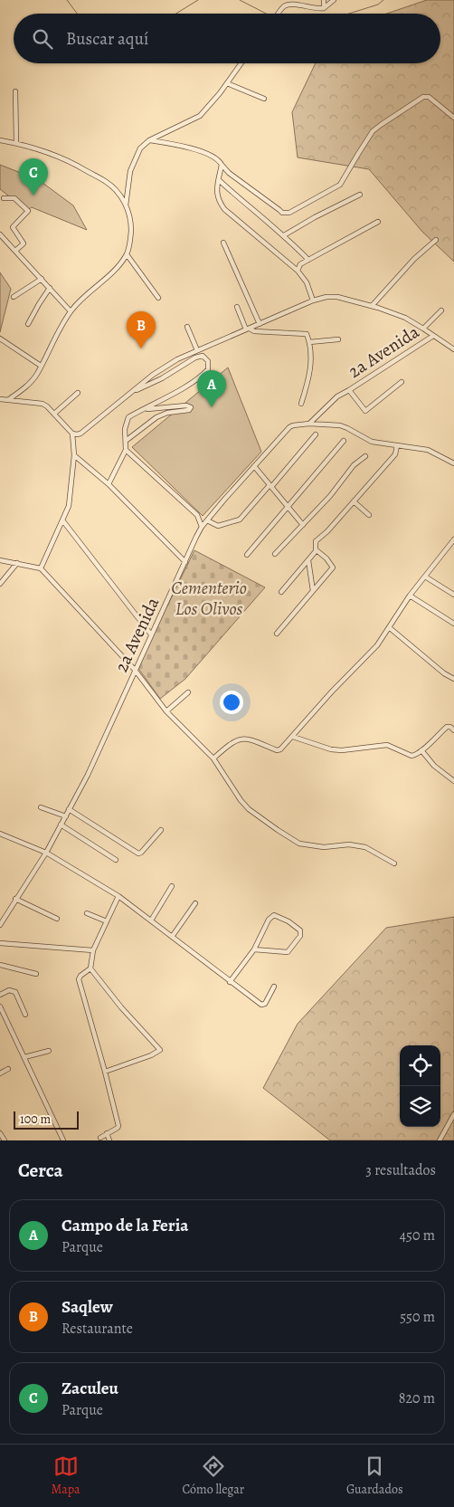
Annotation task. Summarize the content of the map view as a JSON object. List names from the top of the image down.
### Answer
{
  "streets": {
    "street": ["2a Avenida"]
  },
  "parks": ["Cementerio Los Olivos"],
  "scale_bar": "100 m",
  "page": {
    "search": "Buscar aquí",
    "pins": ["C", "B", "A"],
    "scale": "100 m",
    "heading": ["Cerca", "3 resultados"],
    "list": [
      {
        "mark": "A",
        "name": "Campo de la Feria",
        "note": "Parque",
        "value": "450 m"
      },
      {
        "mark": "B",
        "name": "Saqlew",
        "note": "Restaurante",
        "value": "550 m"
      },
      {
        "mark": "C",
        "name": "Zaculeu",
        "note": "Parque",
        "value": "820 m"
      }
    ],
    "nav": ["Mapa", "Cómo llegar", "Guardados"]
  }
}
